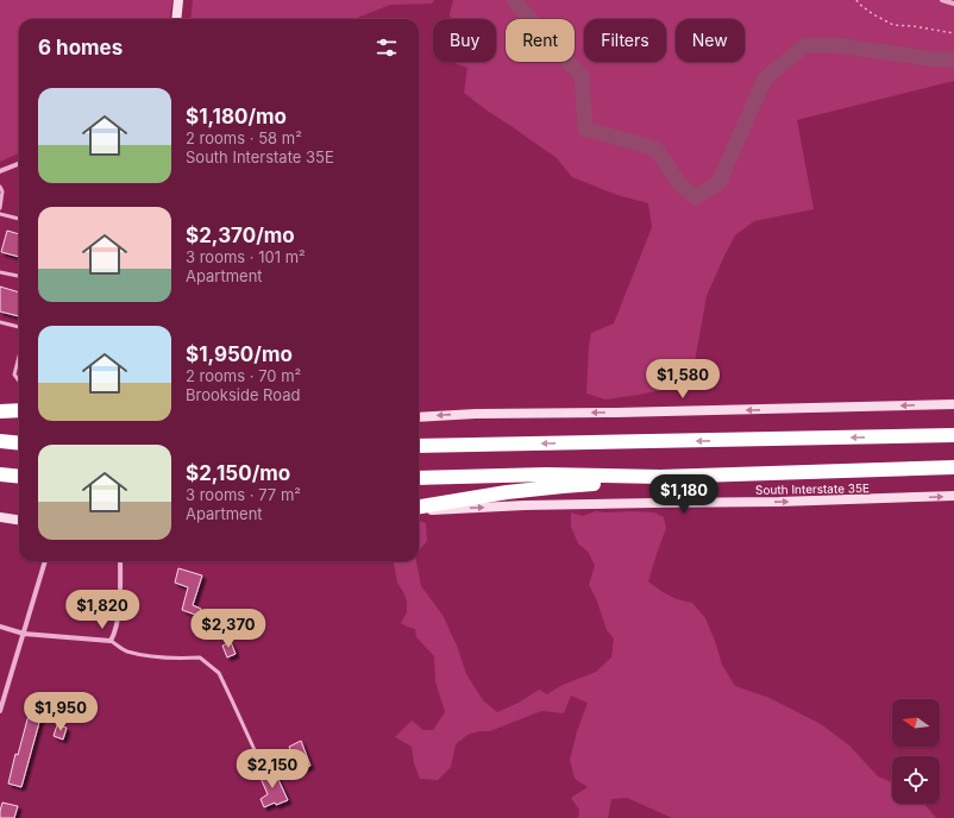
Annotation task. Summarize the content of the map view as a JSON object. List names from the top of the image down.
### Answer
{
  "streets": {
    "main road": ["South Interstate 35E"]
  },
  "one_way": ["South Interstate 35E"],
  "north": "left",
  "page": {
    "chip": [
      "Buy",
      "Rent",
      "Filters",
      "New"
    ],
    "heading": "6 homes",
    "list": [
      {
        "name": "$1,180/mo",
        "note": "2 rooms · 58 m² · South Interstate 35E"
      },
      {
        "name": "$2,370/mo",
        "note": "3 rooms · 101 m² · Apartment"
      },
      {
        "name": "$1,950/mo",
        "note": "2 rooms · 70 m² · Brookside Road"
      },
      {
        "name": "$2,150/mo",
        "note": "3 rooms · 77 m² · Apartment"
      }
    ],
    "price": [
      "$1,580",
      "$1,180",
      "$1,820",
      "$2,370",
      "$1,950",
      "$2,150"
    ]
  }
}
